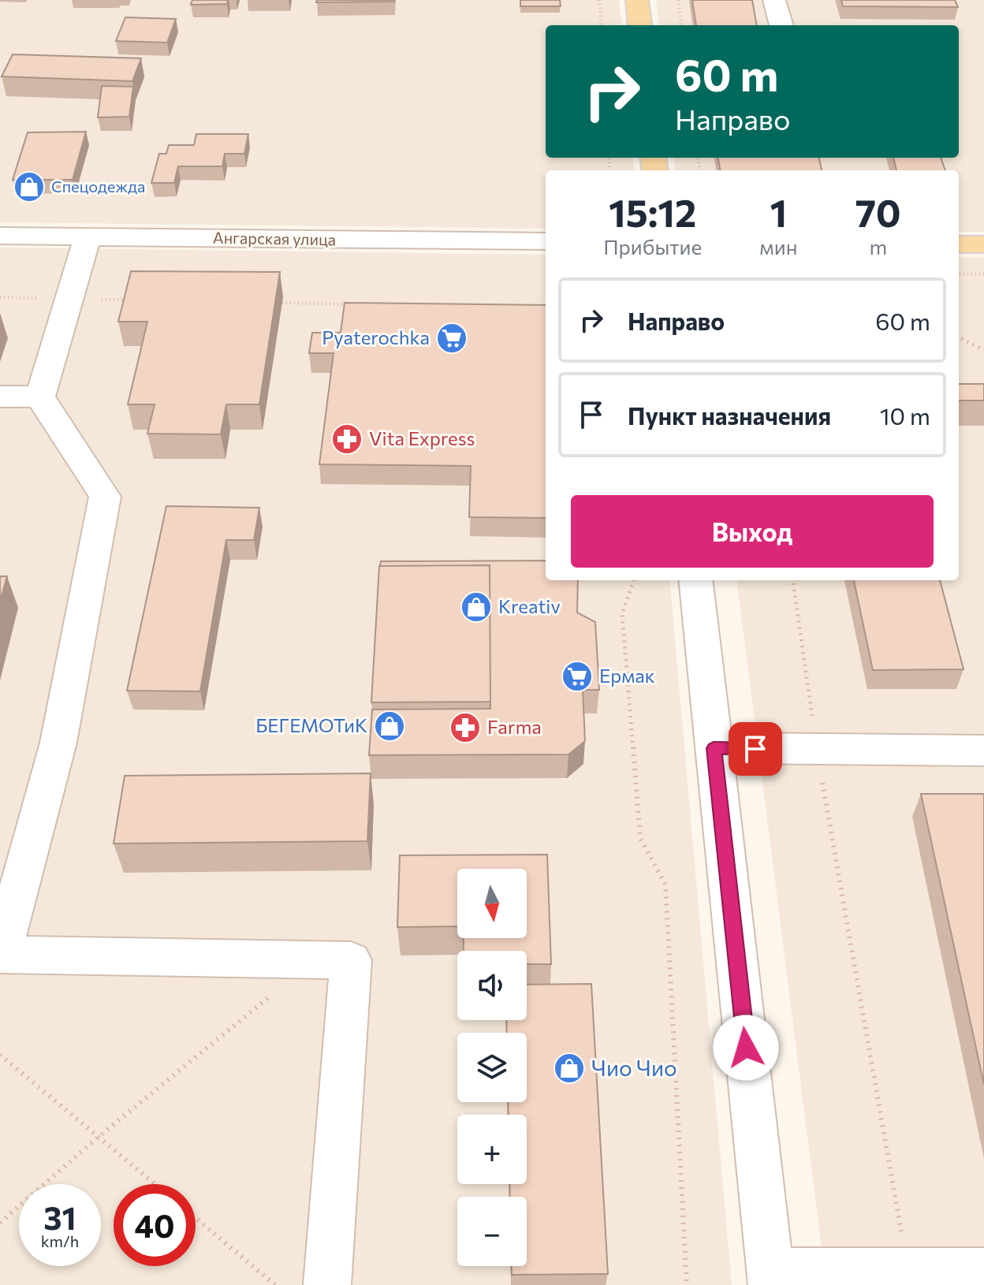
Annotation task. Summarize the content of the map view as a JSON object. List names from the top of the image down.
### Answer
{
  "streets": {
    "street": ["Ангарская улица"]
  },
  "places": {
    "shop": [
      "Спецодежда",
      "Kreativ",
      "БЕГЕМОТиК",
      "Чио Чио"
    ],
    "supermarket": ["Pyaterochka", "Ермак"],
    "pharmacy": ["Vita Express", "Farma"]
  },
  "north": "bottom",
  "page": {
    "turn": ["60 m", "Направо"],
    "eta": [
      "15:12",
      "Прибытие",
      "1",
      "мин",
      "70",
      "m"
    ],
    "list": [
      {
        "name": "Направо",
        "value": "60 m"
      },
      {
        "name": "Пункт назначения",
        "value": "10 m"
      }
    ],
    "buttons": "Выход",
    "map_buttons": ["+", "−"],
    "speed": "31 km/h",
    "limit": "40"
  }
}
